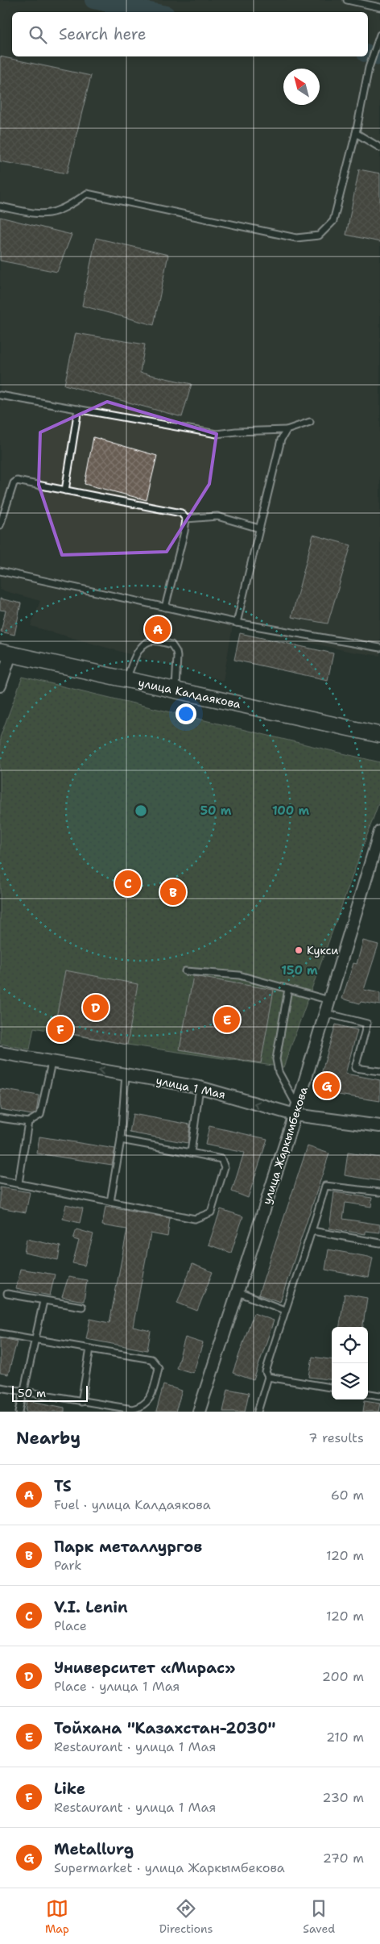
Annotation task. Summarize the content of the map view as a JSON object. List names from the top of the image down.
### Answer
{
  "streets": {
    "street": ["улица Калдаякова", "улица 1 Мая", "улица Жаркымбекова"]
  },
  "crossings": [
    ["улица 1 Мая", "улица Жаркымбекова"]
  ],
  "one_way": ["улица 1 Мая"],
  "places": ["Кукси"],
  "scale_bar": "50 m",
  "north": "top left",
  "page": {
    "search": "Search here",
    "pins": [
      "A",
      "C",
      "B",
      "D",
      "E",
      "F",
      "G"
    ],
    "scale": "50 m",
    "heading": ["Nearby", "7 results"],
    "list": [
      {
        "mark": "A",
        "name": "TS",
        "note": "Fuel · улица Калдаякова",
        "value": "60 m"
      },
      {
        "mark": "B",
        "name": "Парк металлургов",
        "note": "Park",
        "value": "120 m"
      },
      {
        "mark": "C",
        "name": "V.I. Lenin",
        "note": "Place",
        "value": "120 m"
      },
      {
        "mark": "D",
        "name": "Университет «Мирас»",
        "note": "Place · улица 1 Мая",
        "value": "200 m"
      },
      {
        "mark": "E",
        "name": "Тойхана \"Казахстан-2030\"",
        "note": "Restaurant · улица 1 Мая",
        "value": "210 m"
      },
      {
        "mark": "F",
        "name": "Like",
        "note": "Restaurant · улица 1 Мая",
        "value": "230 m"
      },
      {
        "mark": "G",
        "name": "Metallurg",
        "note": "Supermarket · улица Жаркымбекова",
        "value": "270 m"
      }
    ],
    "nav": ["Map", "Directions", "Saved"]
  },
  "rings": ["50 m", "100 m", "150 m"]
}
